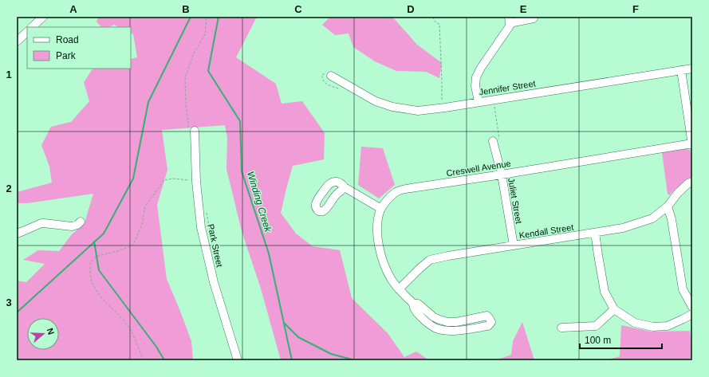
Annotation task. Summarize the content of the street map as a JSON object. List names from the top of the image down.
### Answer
{
  "streets": {
    "street": [
      "Jennifer Street",
      "Creswell Avenue",
      "Juliet Street",
      "Kendall Street",
      "Park Street"
    ]
  },
  "crossings": [
    ["Creswell Avenue", "Juliet Street"],
    ["Creswell Avenue", "Kendall Street"],
    ["Juliet Street", "Kendall Street"]
  ],
  "water": ["Winding Creek"],
  "legend": ["Road", "Park"],
  "scale_bar": "100 m",
  "north": "right",
  "grid": {
    "columns": [
      "A",
      "B",
      "C",
      "D",
      "E",
      "F"
    ],
    "rows": ["1", "2", "3"]
  }
}
